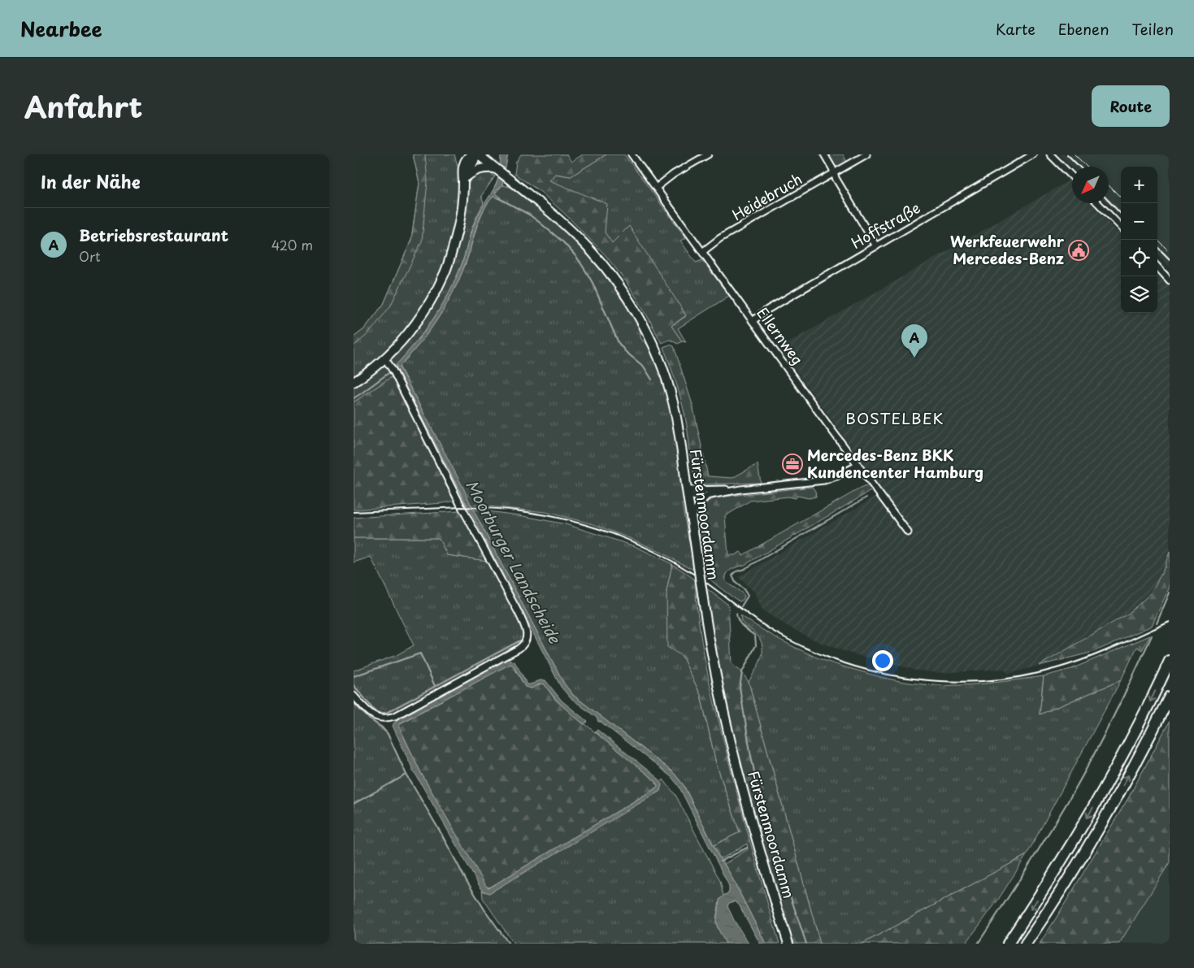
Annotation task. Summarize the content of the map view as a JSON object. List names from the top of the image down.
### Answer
{
  "streets": {
    "main road": ["Fürstenmoordamm"],
    "street": ["Heidebruch", "Hoffstraße", "Ellernweg"]
  },
  "crossings": [
    ["Heidebruch", "Ellernweg"],
    ["Hoffstraße", "Ellernweg"]
  ],
  "districts": ["BOSTELBEK"],
  "water": ["Moorburger Landscheide"],
  "places": {
    "public building": ["Werkfeuerwehr Mercedes-Benz"],
    "office": ["Mercedes-Benz BKK Kundencenter Hamburg"]
  },
  "north": "bottom left",
  "page": {
    "header": "Nearbee",
    "nav": ["Karte", "Ebenen", "Teilen"],
    "title": "Anfahrt",
    "buttons": "Route",
    "heading": "In der Nähe",
    "map_buttons": ["+", "−"],
    "list": [
      {
        "mark": "A",
        "name": "Betriebsrestaurant",
        "note": "Ort",
        "value": "420 m"
      }
    ],
    "pins": "A"
  }
}
